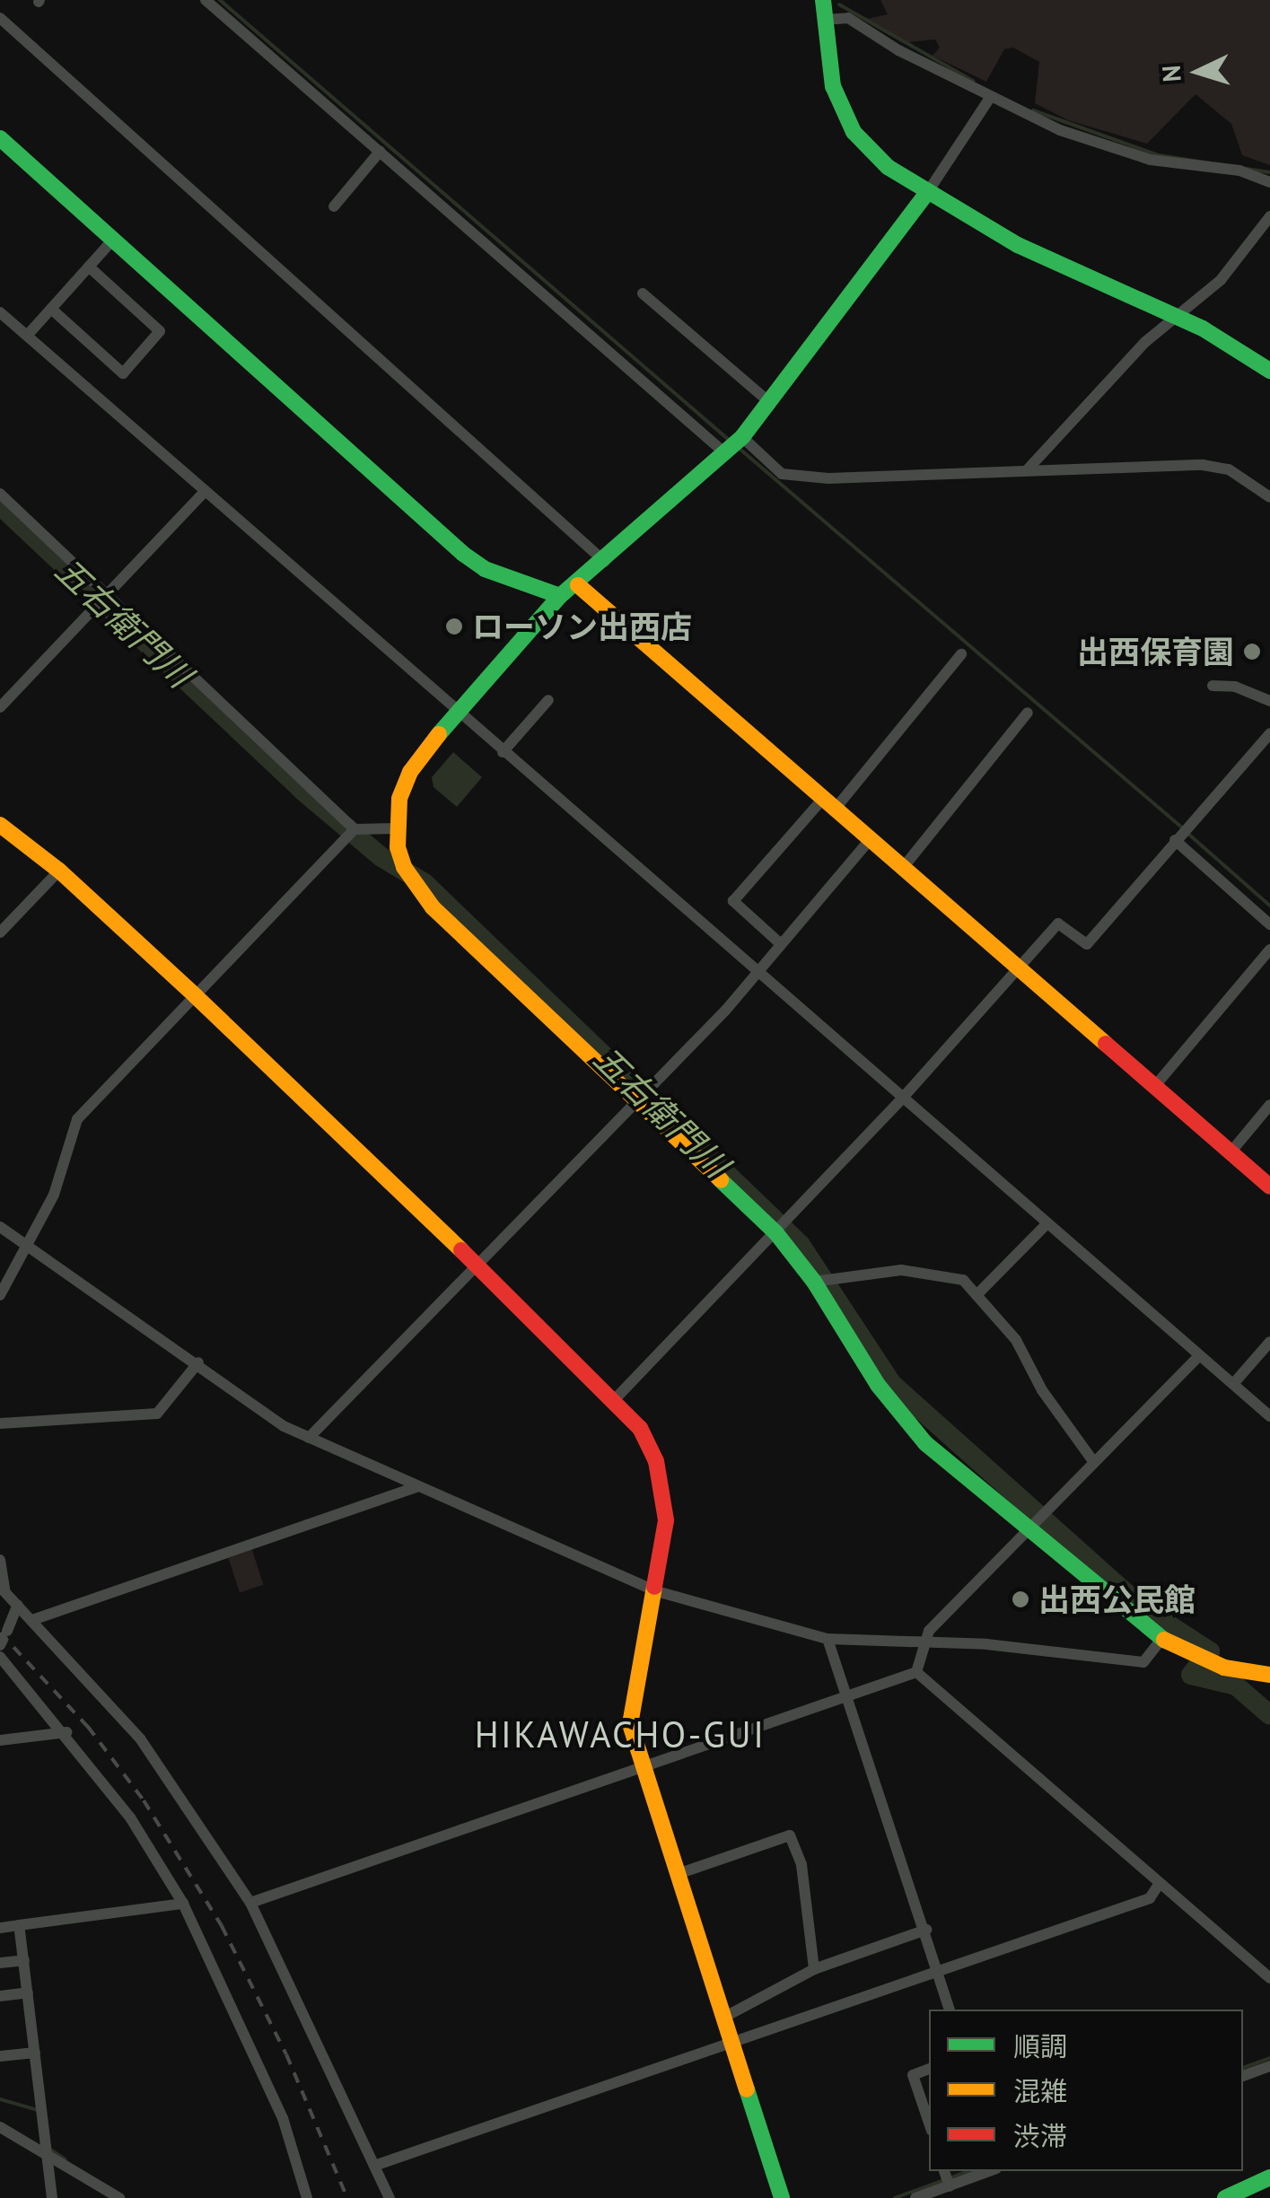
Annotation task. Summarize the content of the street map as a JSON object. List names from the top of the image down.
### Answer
{
  "districts": ["HIKAWACHO-GUI"],
  "water": ["五右衛門川"],
  "places": ["ローソン出西店", "出西保育園", "出西公民館"],
  "legend": ["順調", "混雑", "渋滞"],
  "north": "left"
}
